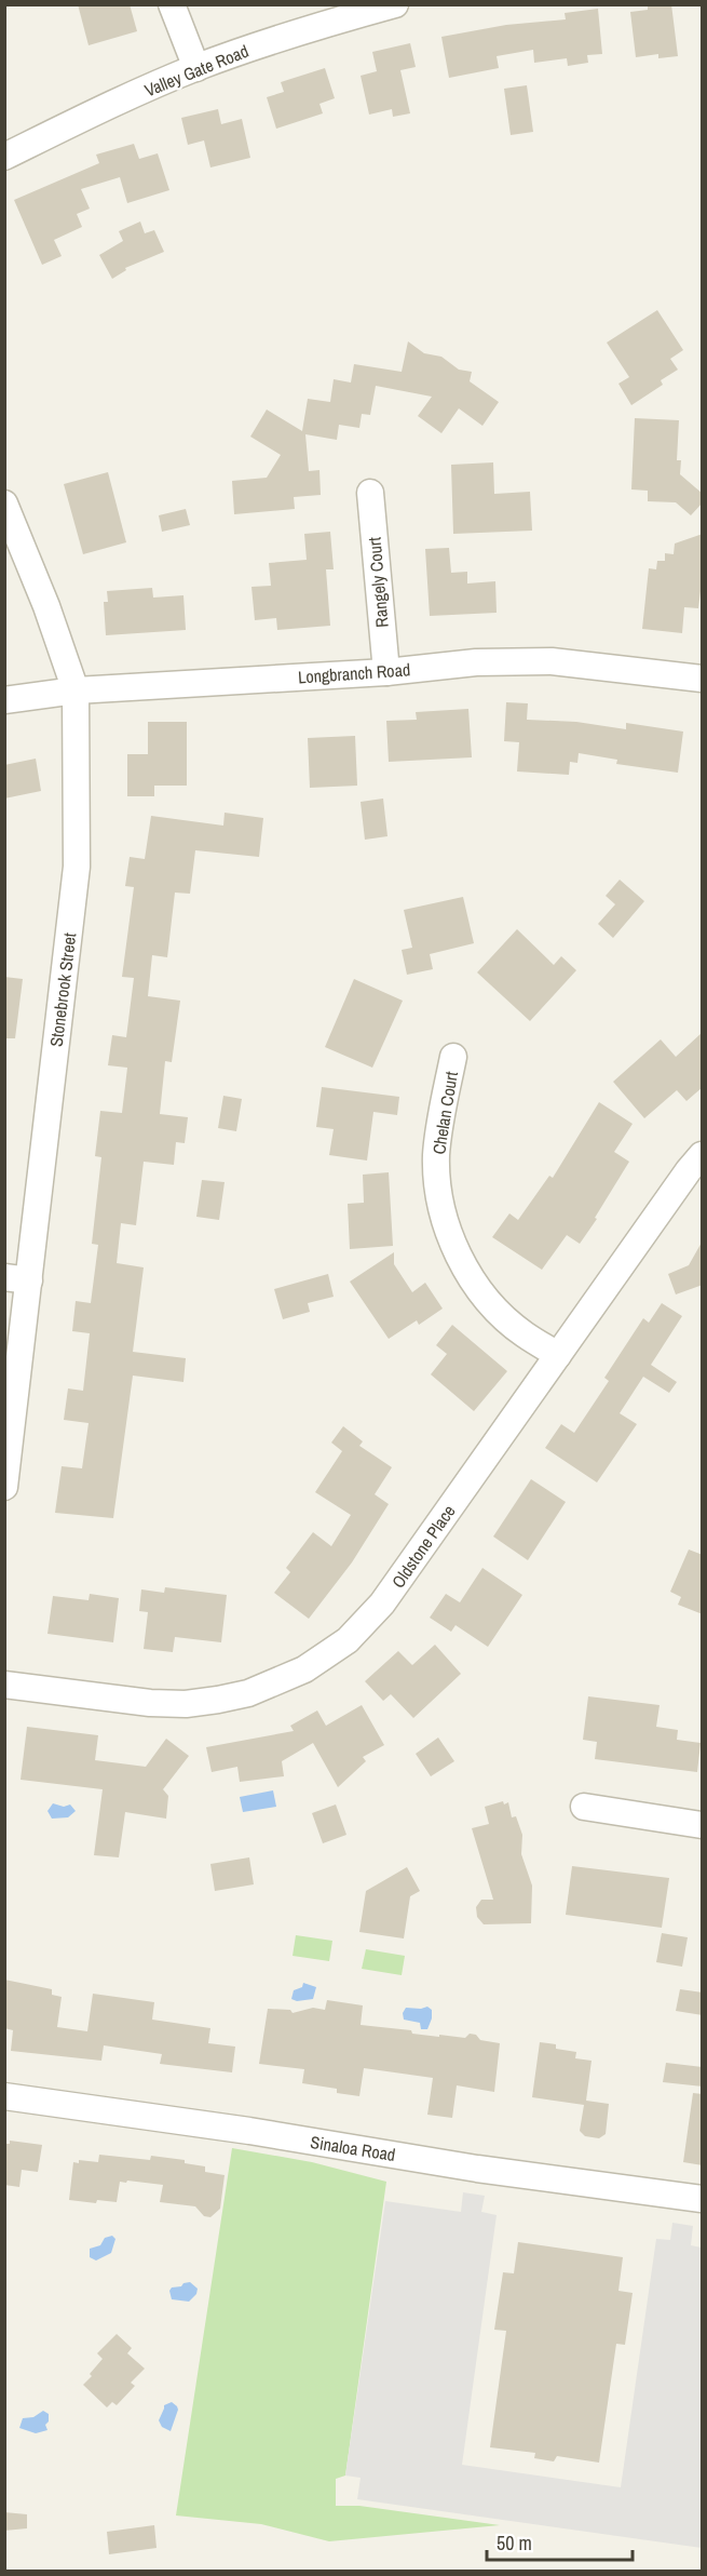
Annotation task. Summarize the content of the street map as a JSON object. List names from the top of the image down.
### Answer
{
  "streets": {
    "street": [
      "Valley Gate Road",
      "Rangely Court",
      "Longbranch Road",
      "Stonebrook Street",
      "Chelan Court",
      "Oldstone Place",
      "Sinaloa Road"
    ]
  },
  "crossings": [
    ["Rangely Court", "Longbranch Road"],
    ["Longbranch Road", "Stonebrook Street"],
    ["Chelan Court", "Oldstone Place"]
  ],
  "scale_bar": "50 m"
}
